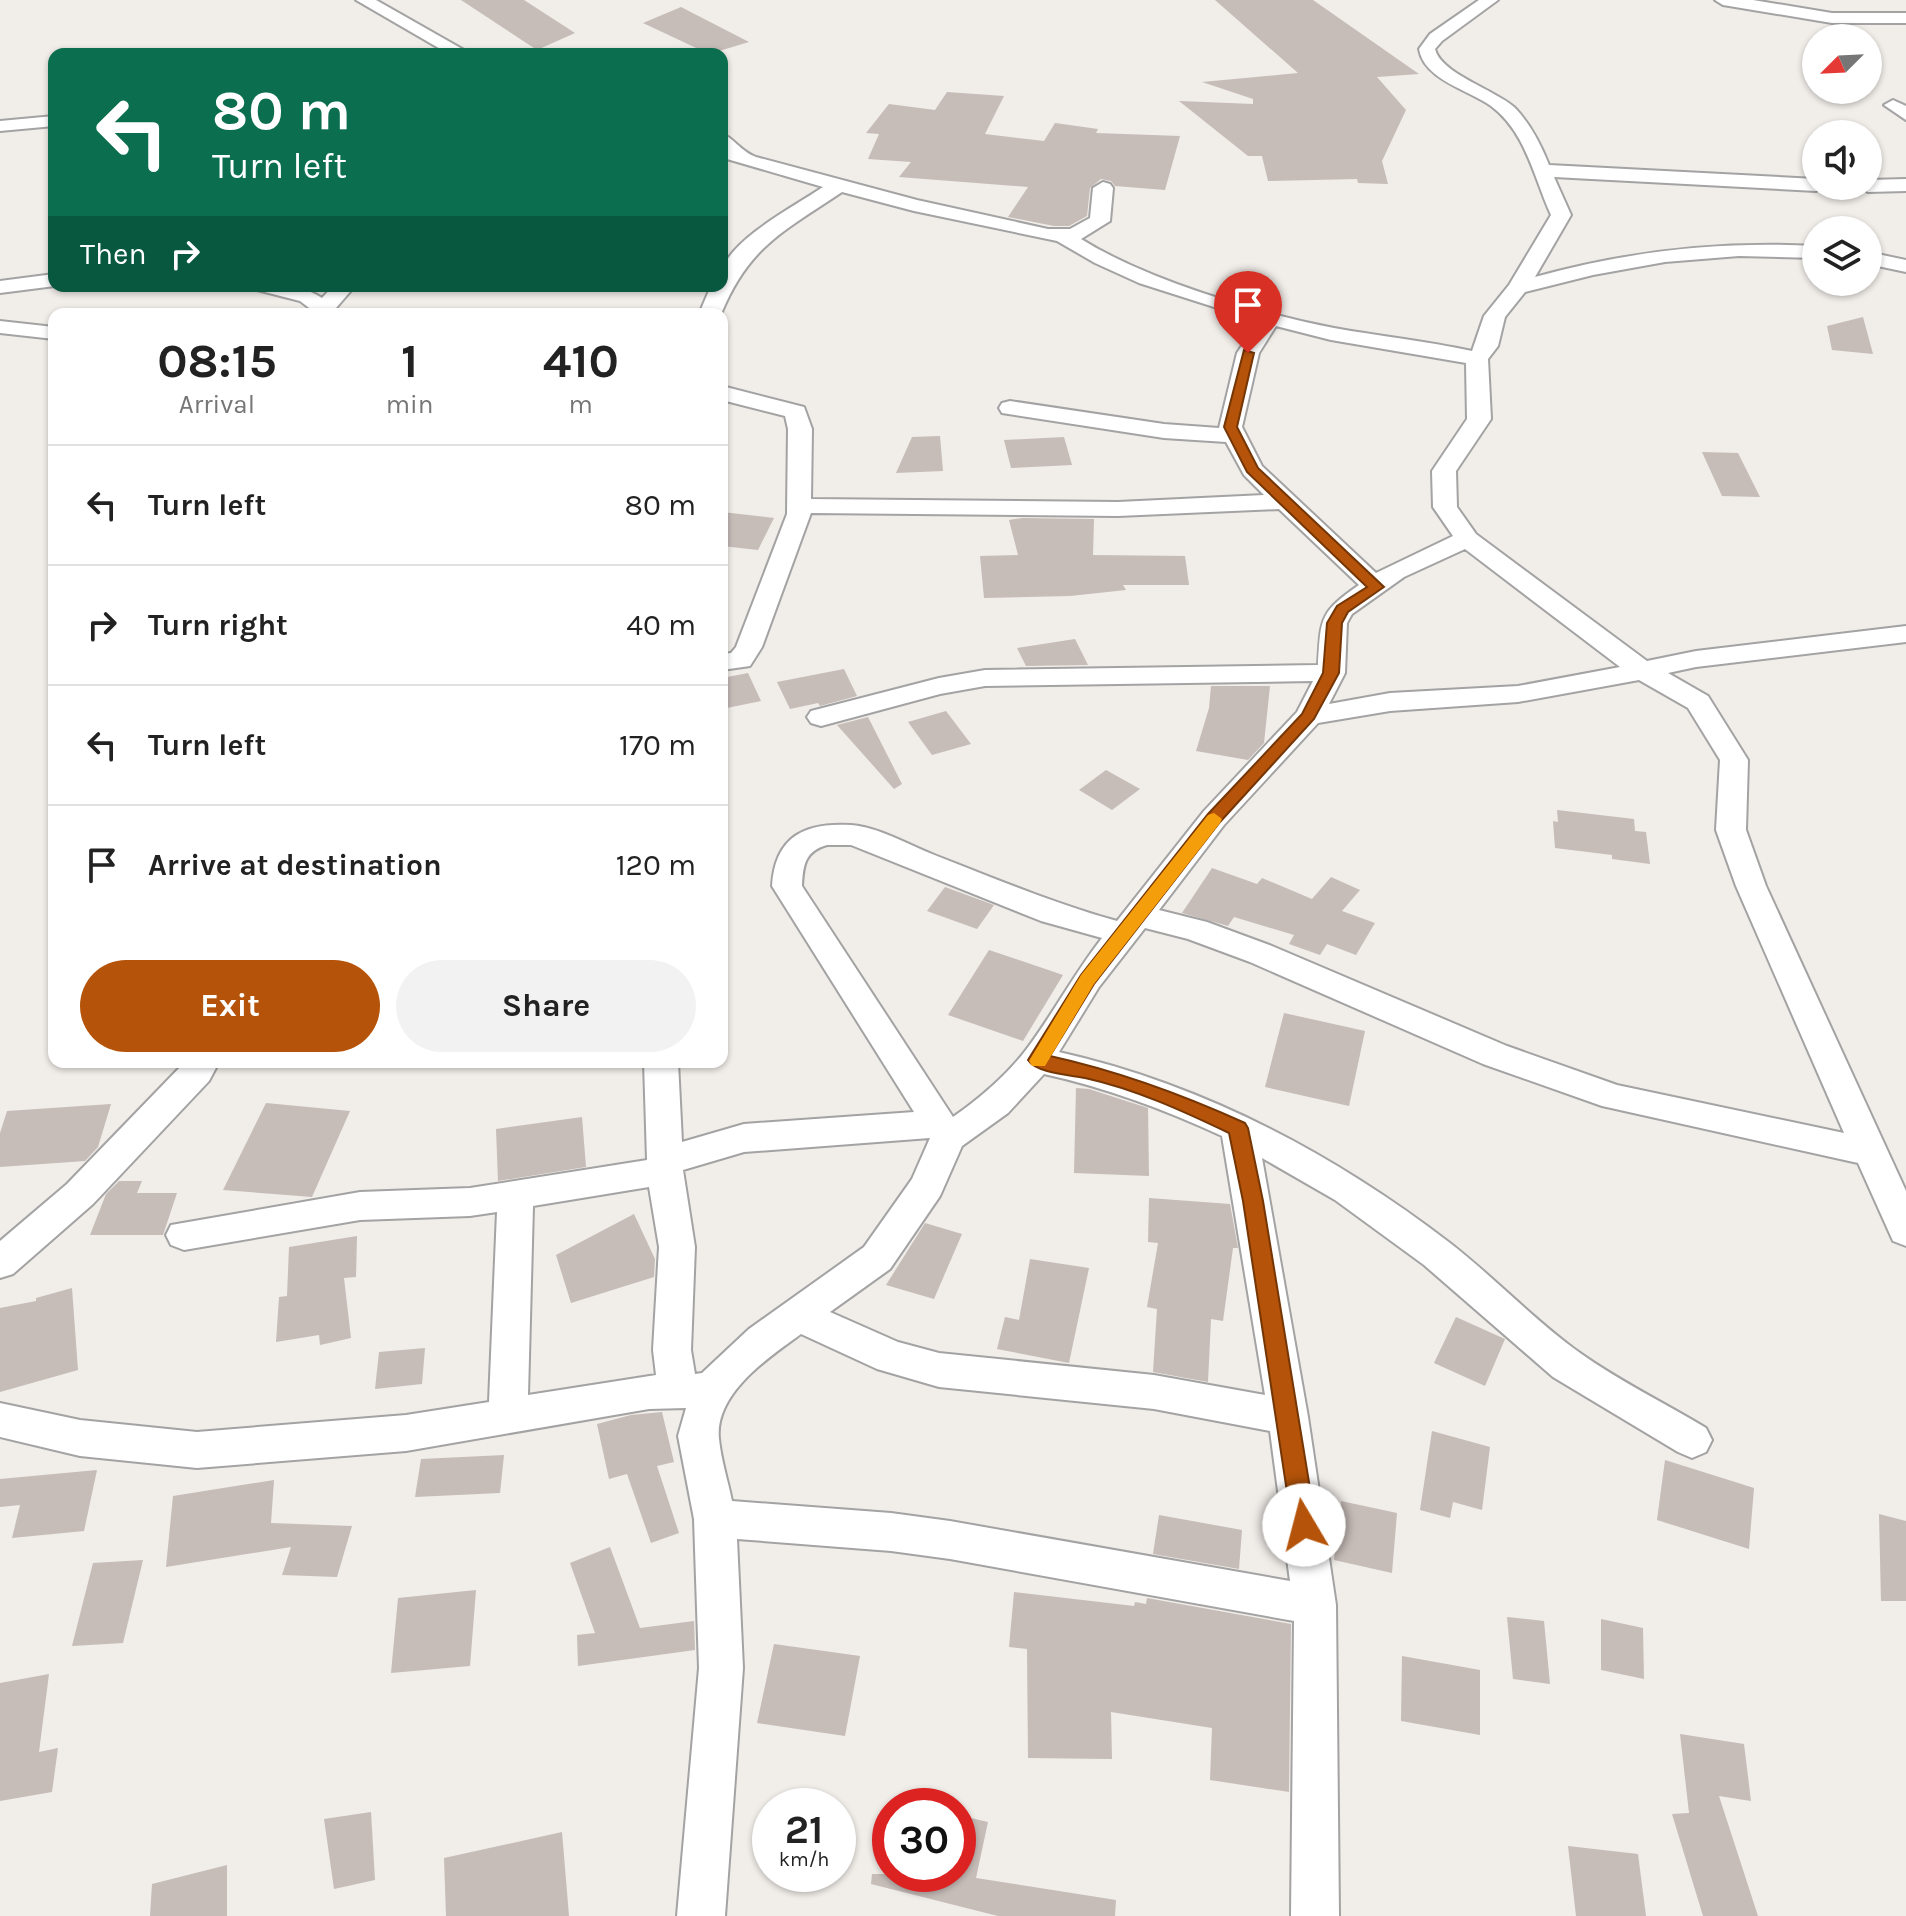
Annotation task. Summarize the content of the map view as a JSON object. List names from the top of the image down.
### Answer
{
  "north": "bottom left",
  "page": {
    "turn": ["80 m", "Turn left"],
    "then": "Then",
    "eta": [
      "08:15",
      "Arrival",
      "1",
      "min",
      "410",
      "m"
    ],
    "list": [
      {
        "name": "Turn left",
        "value": "80 m"
      },
      {
        "name": "Turn right",
        "value": "40 m"
      },
      {
        "name": "Turn left",
        "value": "170 m"
      },
      {
        "name": "Arrive at destination",
        "value": "120 m"
      }
    ],
    "buttons": ["Exit", "Share"],
    "speed": "21 km/h",
    "limit": "30"
  }
}
